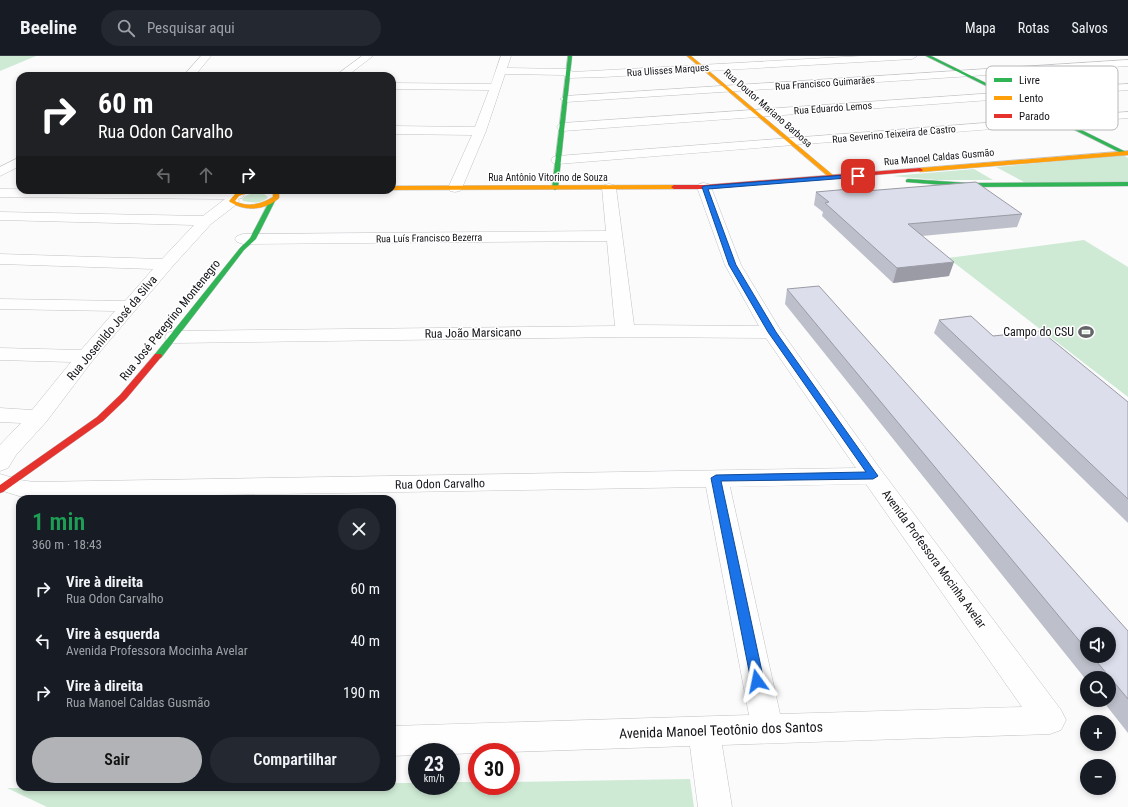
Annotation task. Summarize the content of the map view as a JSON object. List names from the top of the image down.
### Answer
{
  "streets": {
    "main road": [
      "Rua Doutor Mariano Barbosa",
      "Rua Manoel Caldas Gusmão",
      "Rua Antônio Vitorino de Souza",
      "Rua José Peregrino Montenegro"
    ],
    "street": [
      "Rua Ulisses Marques",
      "Rua Francisco Guimarães",
      "Rua Eduardo Lemos",
      "Rua Severino Teixeira de Castro",
      "Rua Luís Francisco Bezerra",
      "Rua Josenildo José da Silva",
      "Rua João Marsicano",
      "Rua Odon Carvalho",
      "Avenida Professora Mocinha Avelar",
      "Avenida Manoel Teotônio dos Santos"
    ]
  },
  "crossings": [
    ["Rua Ulisses Marques", "Rua Doutor Mariano Barbosa"],
    ["Rua Francisco Guimarães", "Rua Doutor Mariano Barbosa"],
    ["Rua Doutor Mariano Barbosa", "Rua Eduardo Lemos"],
    ["Rua Doutor Mariano Barbosa", "Rua Severino Teixeira de Castro"],
    ["Rua Doutor Mariano Barbosa", "Rua Manoel Caldas Gusmão"],
    ["Rua Manoel Caldas Gusmão", "Rua Antônio Vitorino de Souza"],
    ["Rua Manoel Caldas Gusmão", "Avenida Professora Mocinha Avelar"],
    ["Rua Antônio Vitorino de Souza", "Avenida Professora Mocinha Avelar"],
    ["Rua Luís Francisco Bezerra", "Rua José Peregrino Montenegro"],
    ["Rua José Peregrino Montenegro", "Rua João Marsicano"],
    ["Rua José Peregrino Montenegro", "Rua Odon Carvalho"],
    ["Rua João Marsicano", "Avenida Professora Mocinha Avelar"],
    ["Rua Odon Carvalho", "Avenida Professora Mocinha Avelar"],
    ["Avenida Professora Mocinha Avelar", "Avenida Manoel Teotônio dos Santos"]
  ],
  "places": {
    "sports": ["Campo do CSU"]
  },
  "legend": ["Livre", "Lento", "Parado"],
  "page": {
    "header": "Beeline",
    "search": "Pesquisar aqui",
    "nav": ["Mapa", "Rotas", "Salvos"],
    "turn": ["60 m", "Rua Odon Carvalho"],
    "heading": ["1 min", "360 m · 18:43"],
    "list": [
      {
        "name": "Vire à direita",
        "note": "Rua Odon Carvalho",
        "value": "60 m"
      },
      {
        "name": "Vire à esquerda",
        "note": "Avenida Professora Mocinha Avelar",
        "value": "40 m"
      },
      {
        "name": "Vire à direita",
        "note": "Rua Manoel Caldas Gusmão",
        "value": "190 m"
      }
    ],
    "map_buttons": ["+", "−"],
    "buttons": ["Sair", "Compartilhar"],
    "speed": "23 km/h",
    "limit": "30"
  }
}
